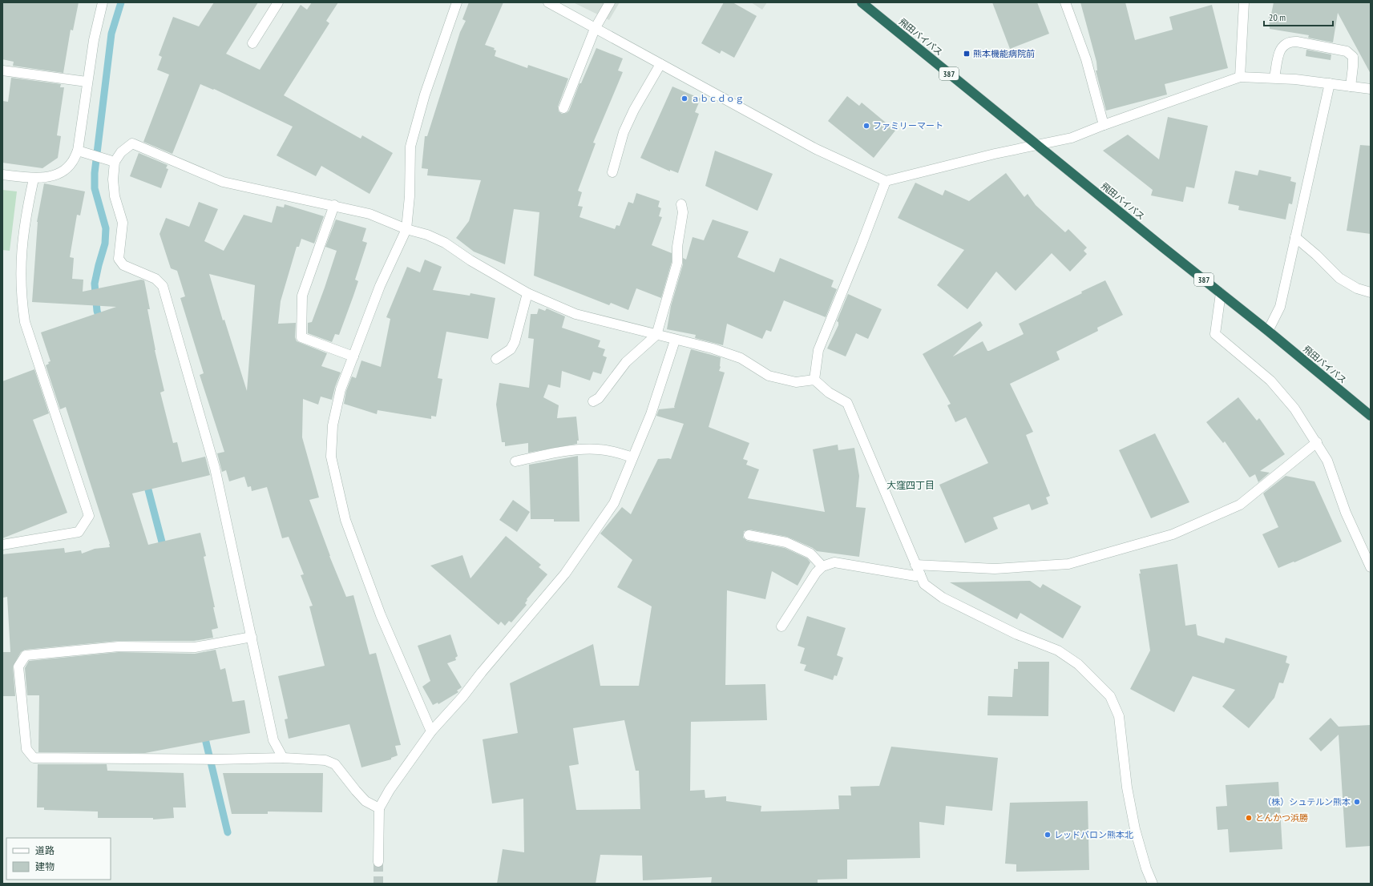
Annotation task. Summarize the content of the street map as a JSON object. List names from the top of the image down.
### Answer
{
  "streets": {
    "highway": ["飛田バイパス", "387"]
  },
  "districts": ["大窪四丁目"],
  "places": {
    "transit": ["熊本機能病院前"],
    "other": [
      "ａｂｃｄｏｇ",
      "ファミリーマート",
      "（株）シュテルン熊本",
      "とんかつ浜勝",
      "レッドバロン熊本北"
    ]
  },
  "legend": ["道路", "建物"],
  "scale_bar": "20 m"
}
